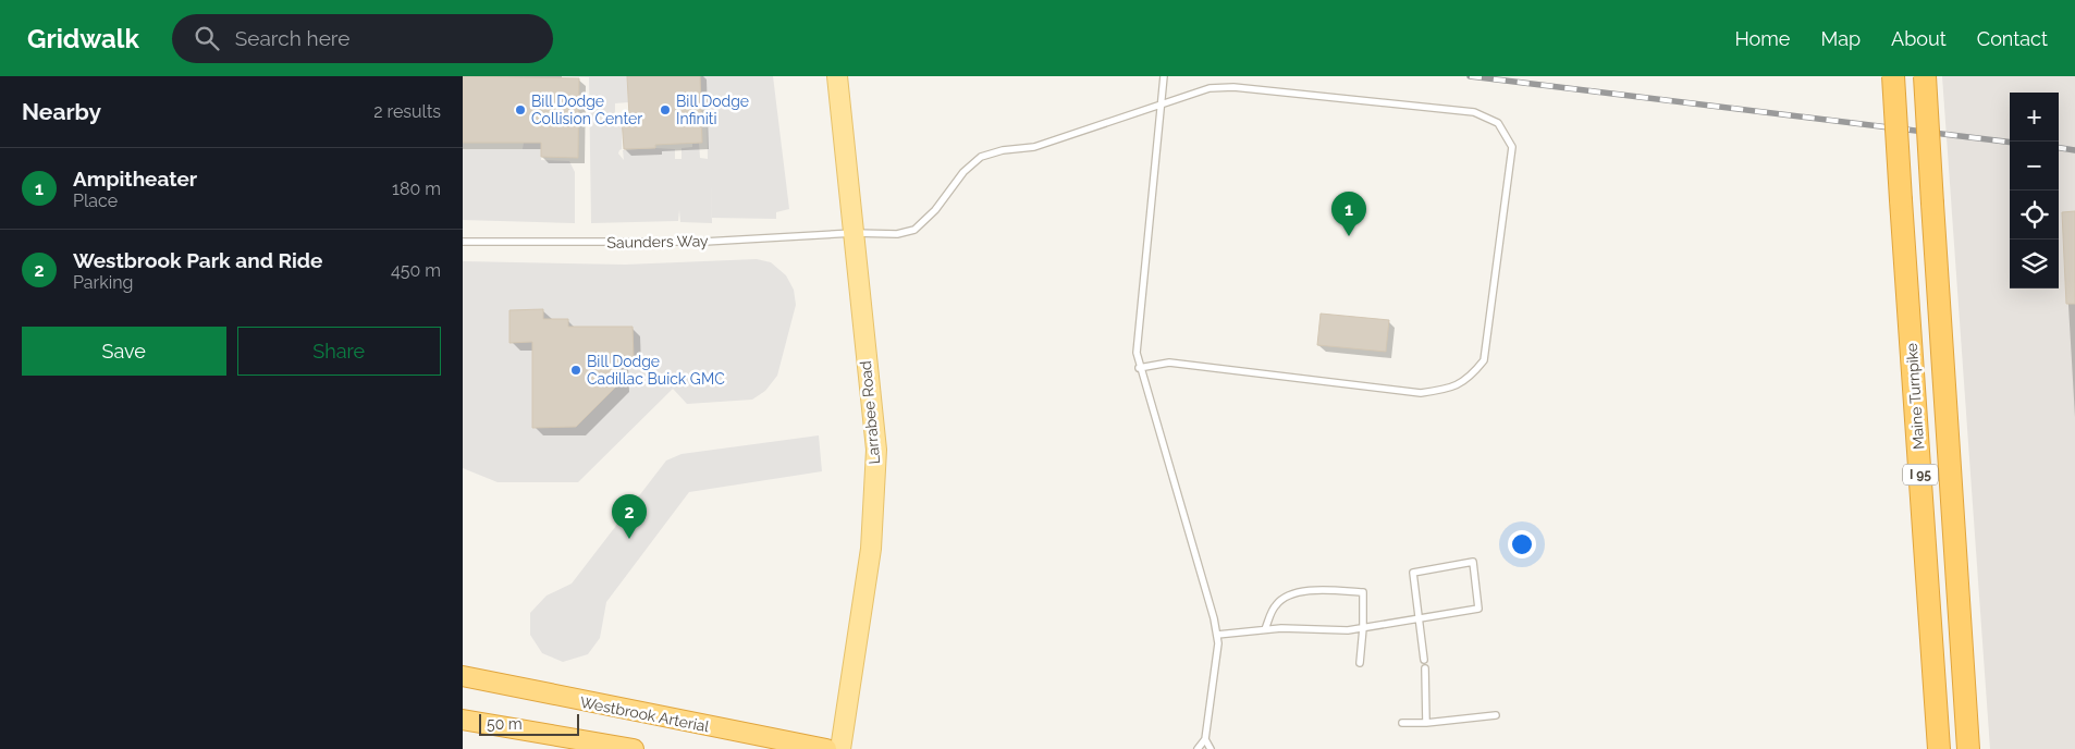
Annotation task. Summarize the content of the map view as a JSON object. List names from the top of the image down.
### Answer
{
  "streets": {
    "highway": ["Maine Turnpike", "I 95", "Westbrook Arterial"],
    "main road": ["Larrabee Road"],
    "lane": ["Saunders Way"]
  },
  "crossings": [
    ["Saunders Way", "Larrabee Road"]
  ],
  "places": ["Bill Dodge Collision Center", "Bill Dodge Infiniti", "Bill Dodge Cadillac Buick GMC"],
  "scale_bar": "50 m",
  "page": {
    "header": "Gridwalk",
    "search": "Search here",
    "nav": [
      "Home",
      "Map",
      "About",
      "Contact"
    ],
    "heading": ["Nearby", "2 results"],
    "map_buttons": ["+", "−"],
    "list": [
      {
        "mark": "1",
        "name": "Ampitheater",
        "note": "Place",
        "value": "180 m"
      },
      {
        "mark": "2",
        "name": "Westbrook Park and Ride",
        "note": "Parking",
        "value": "450 m"
      }
    ],
    "pins": ["1", "2"],
    "buttons": ["Save", "Share"],
    "scale": "50 m"
  }
}
